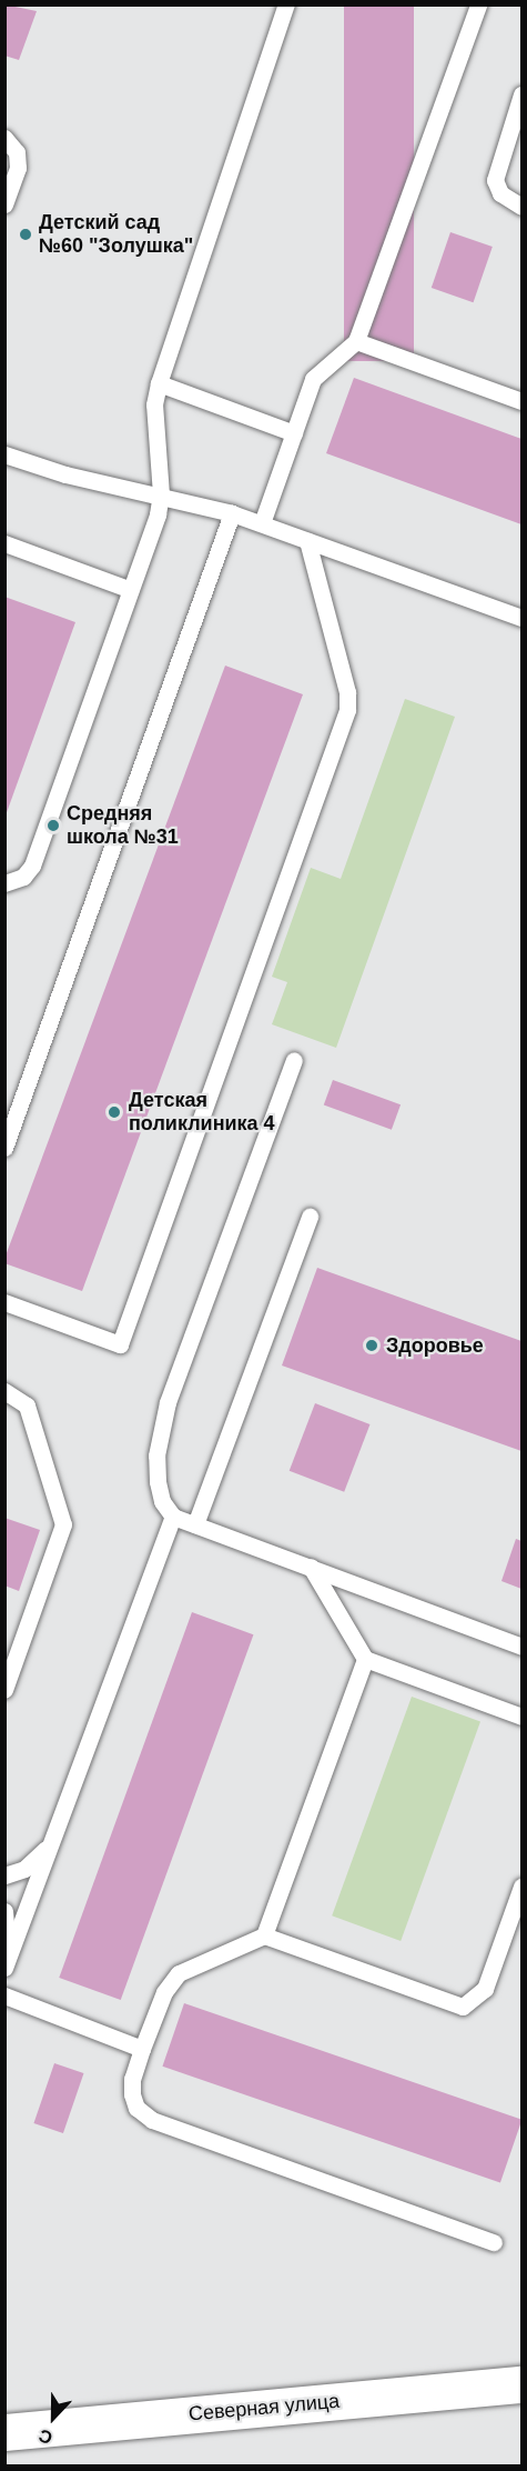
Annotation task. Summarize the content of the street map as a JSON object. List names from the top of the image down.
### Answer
{
  "streets": {
    "main road": ["Северная улица"]
  },
  "places": [
    "Детский сад №60 \"Золушка\"",
    "Средняя школа №31",
    "Детская поликлиника 4",
    "Здоровье"
  ],
  "north": "bottom"
}
